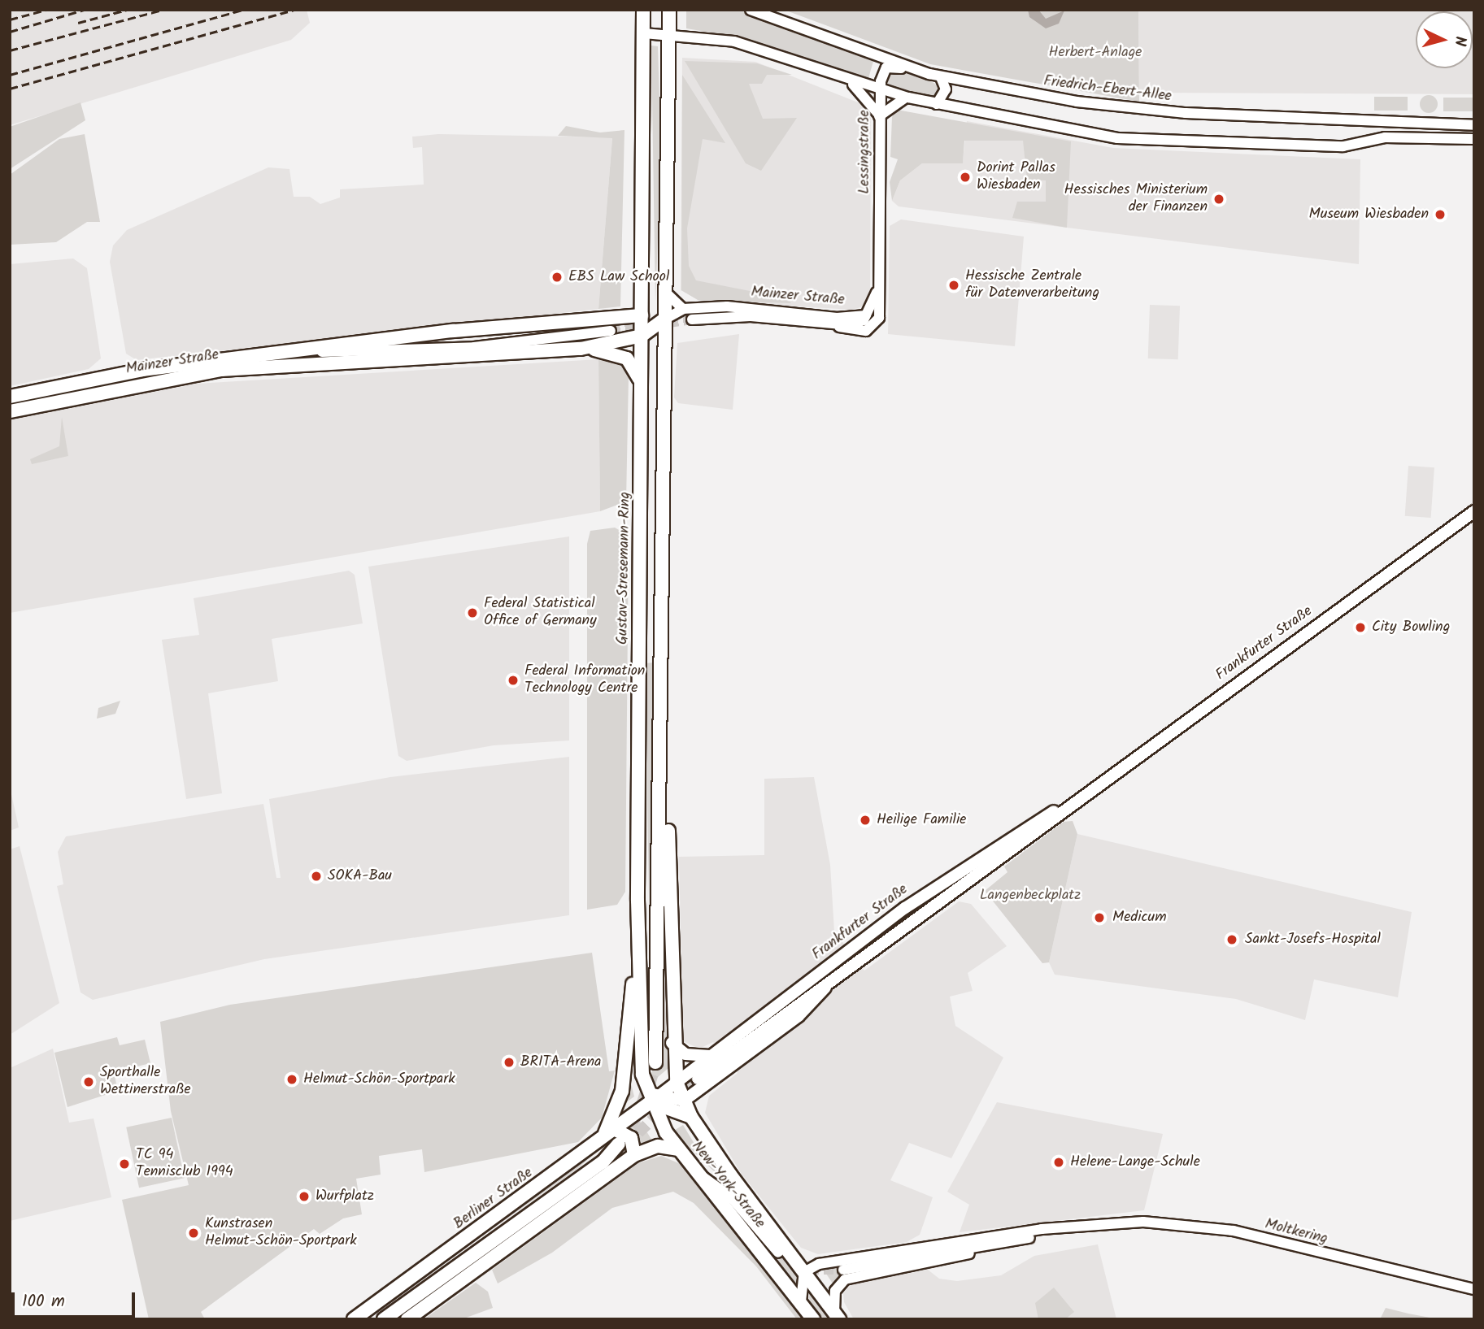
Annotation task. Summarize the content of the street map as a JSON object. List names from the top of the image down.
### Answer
{
  "streets": {
    "main road": [
      "Mainzer Straße",
      "Gustav-Stresemann-Ring",
      "Frankfurter Straße",
      "New-York-Straße",
      "Berliner Straße"
    ],
    "street": ["Friedrich-Ebert-Allee", "Lessingstraße", "Moltkering"]
  },
  "crossings": [
    ["Friedrich-Ebert-Allee", "Lessingstraße"],
    ["Lessingstraße", "Mainzer Straße"],
    ["Mainzer Straße", "Gustav-Stresemann-Ring"],
    ["Gustav-Stresemann-Ring", "Frankfurter Straße"],
    ["Gustav-Stresemann-Ring", "New-York-Straße"],
    ["Gustav-Stresemann-Ring", "Berliner Straße"],
    ["Frankfurter Straße", "New-York-Straße"],
    ["Frankfurter Straße", "Berliner Straße"],
    ["New-York-Straße", "Berliner Straße"],
    ["New-York-Straße", "Moltkering"]
  ],
  "parks": ["Herbert-Anlage", "Langenbeckplatz"],
  "places": [
    "Dorint Pallas Wiesbaden",
    "Hessisches Ministerium der Finanzen",
    "Museum Wiesbaden",
    "EBS Law School",
    "Hessische Zentrale für Datenverarbeitung",
    "Federal Statistical Office of Germany",
    "City Bowling",
    "Federal Information Technology Centre",
    "Heilige Familie",
    "SOKA-Bau",
    "Medicum",
    "Sankt-Josefs-Hospital",
    "BRITA-Arena",
    "Helmut-Schön-Sportpark",
    "Sporthalle Wettinerstraße",
    "Helene-Lange-Schule",
    "TC 94 Tennisclub 1994",
    "Wurfplatz",
    "Kunstrasen Helmut-Schön-Sportpark"
  ],
  "scale_bar": "100 m",
  "north": "right"
}
